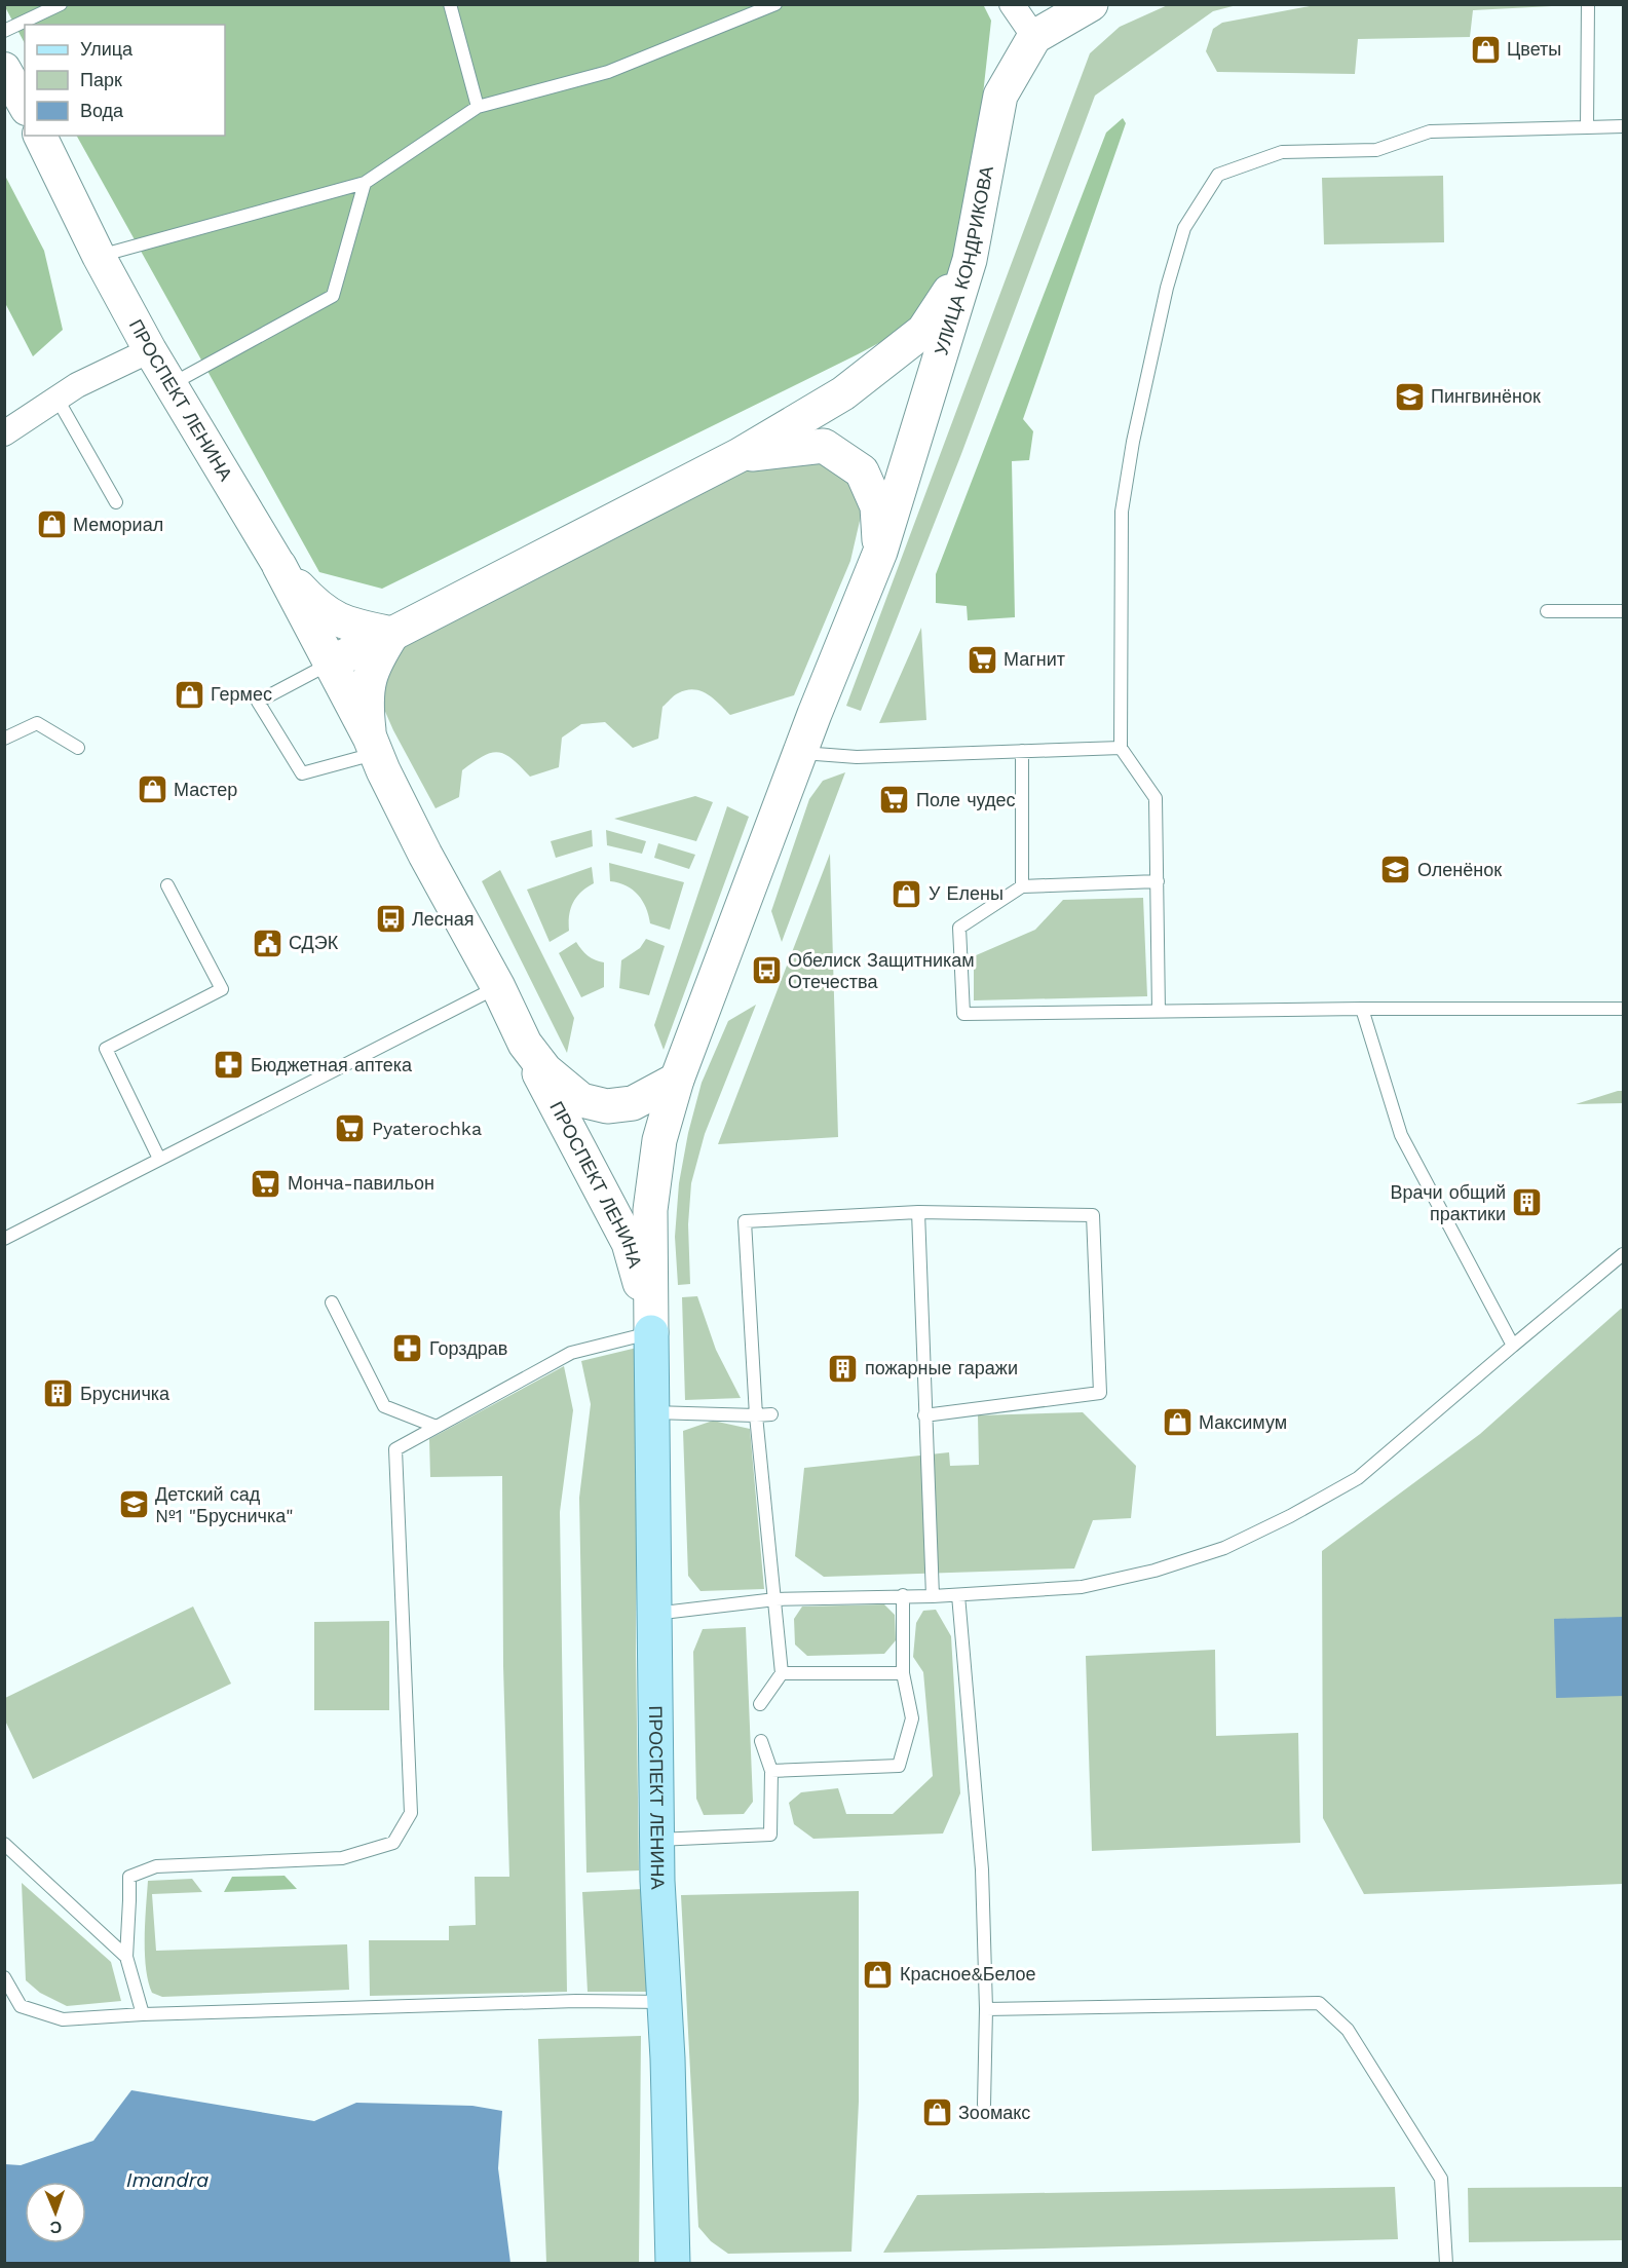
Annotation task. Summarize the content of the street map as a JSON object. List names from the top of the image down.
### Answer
{
  "streets": {
    "main road": ["УЛИЦА КОНДРИКОВА", "ПРОСПЕКТ ЛЕНИНА"]
  },
  "crossings": [
    ["УЛИЦА КОНДРИКОВА", "ПРОСПЕКТ ЛЕНИНА"]
  ],
  "water": ["Imandra"],
  "places": {
    "shop": [
      "Цветы",
      "Мемориал",
      "Гермес",
      "Мастер",
      "У Елены",
      "Максимум",
      "Красное&Белое",
      "Зоомакс"
    ],
    "school or university": ["Пингвинёнок", "Оленёнок", "Детский сад №1 \"Брусничка\""],
    "supermarket": [
      "Магнит",
      "Поле чудес",
      "Pyaterochka",
      "Монча-павильон"
    ],
    "bus stop": ["Лесная", "Обелиск Защитникам Отечества"],
    "public building": ["СДЭК"],
    "pharmacy": ["Бюджетная аптека", "Горздрав"],
    "building": ["Врачи общий практики", "пожарные гаражи", "Брусничка"]
  },
  "legend": ["Улица", "Парк", "Вода"],
  "north": "bottom"
}
